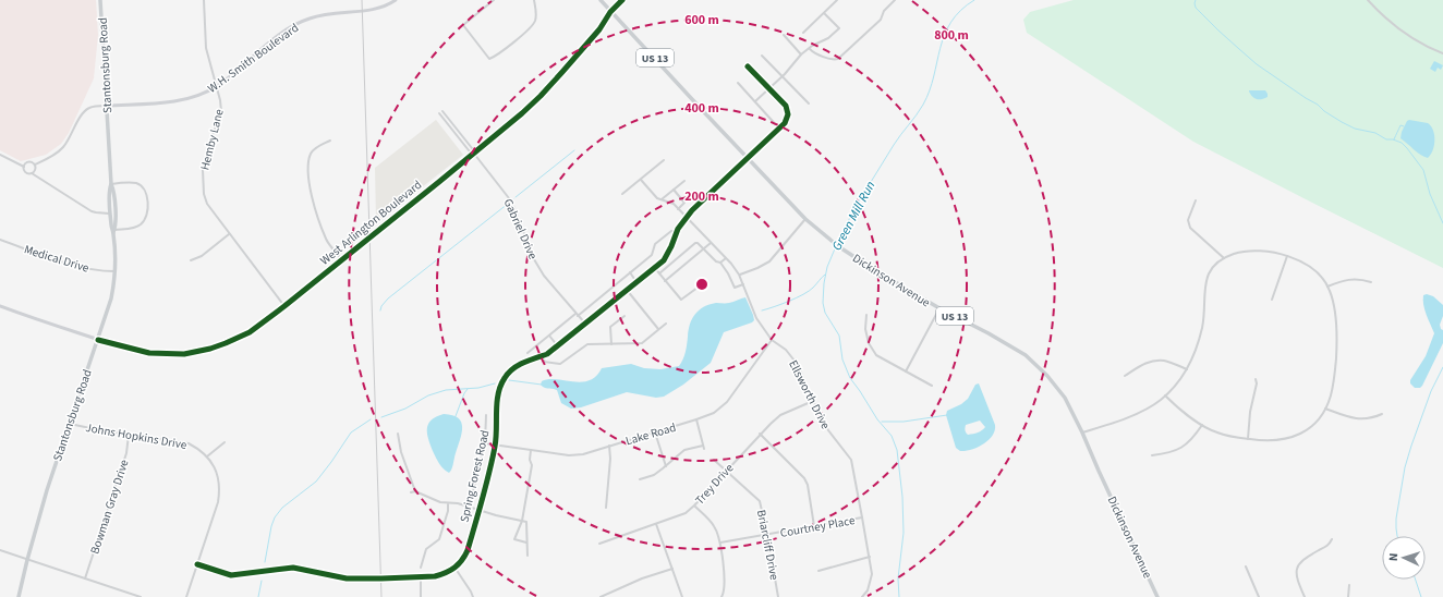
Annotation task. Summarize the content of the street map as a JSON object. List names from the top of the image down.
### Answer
{
  "streets": {
    "main road": [
      "W.H. Smith Boulevard",
      "US 13",
      "Stantonsburg Road",
      "West Arlington Boulevard",
      "Dickinson Avenue"
    ],
    "street": [
      "Hemby Lane",
      "Gabriel Drive",
      "Medical Drive",
      "Ellsworth Drive",
      "Lake Road",
      "Johns Hopkins Drive",
      "Spring Forest Road",
      "Trey Drive",
      "Bowman Gray Drive",
      "Courtney Place",
      "Briarcliff Drive"
    ]
  },
  "crossings": [
    ["W.H. Smith Boulevard", "Stantonsburg Road"],
    ["W.H. Smith Boulevard", "Hemby Lane"],
    ["Stantonsburg Road", "West Arlington Boulevard"],
    ["Stantonsburg Road", "Medical Drive"],
    ["Stantonsburg Road", "Johns Hopkins Drive"],
    ["Hemby Lane", "West Arlington Boulevard"],
    ["West Arlington Boulevard", "Gabriel Drive"],
    ["West Arlington Boulevard", "Dickinson Avenue"],
    ["Gabriel Drive", "Spring Forest Road"],
    ["Dickinson Avenue", "Spring Forest Road"],
    ["Ellsworth Drive", "Lake Road"],
    ["Ellsworth Drive", "Spring Forest Road"],
    ["Ellsworth Drive", "Trey Drive"],
    ["Ellsworth Drive", "Courtney Place"],
    ["Lake Road", "Spring Forest Road"],
    ["Johns Hopkins Drive", "Bowman Gray Drive"],
    ["Trey Drive", "Briarcliff Drive"],
    ["Courtney Place", "Briarcliff Drive"]
  ],
  "water": ["Green Mill Run"],
  "north": "left",
  "rings": [
    "600 m",
    "800 m",
    "400 m",
    "200 m"
  ]
}
